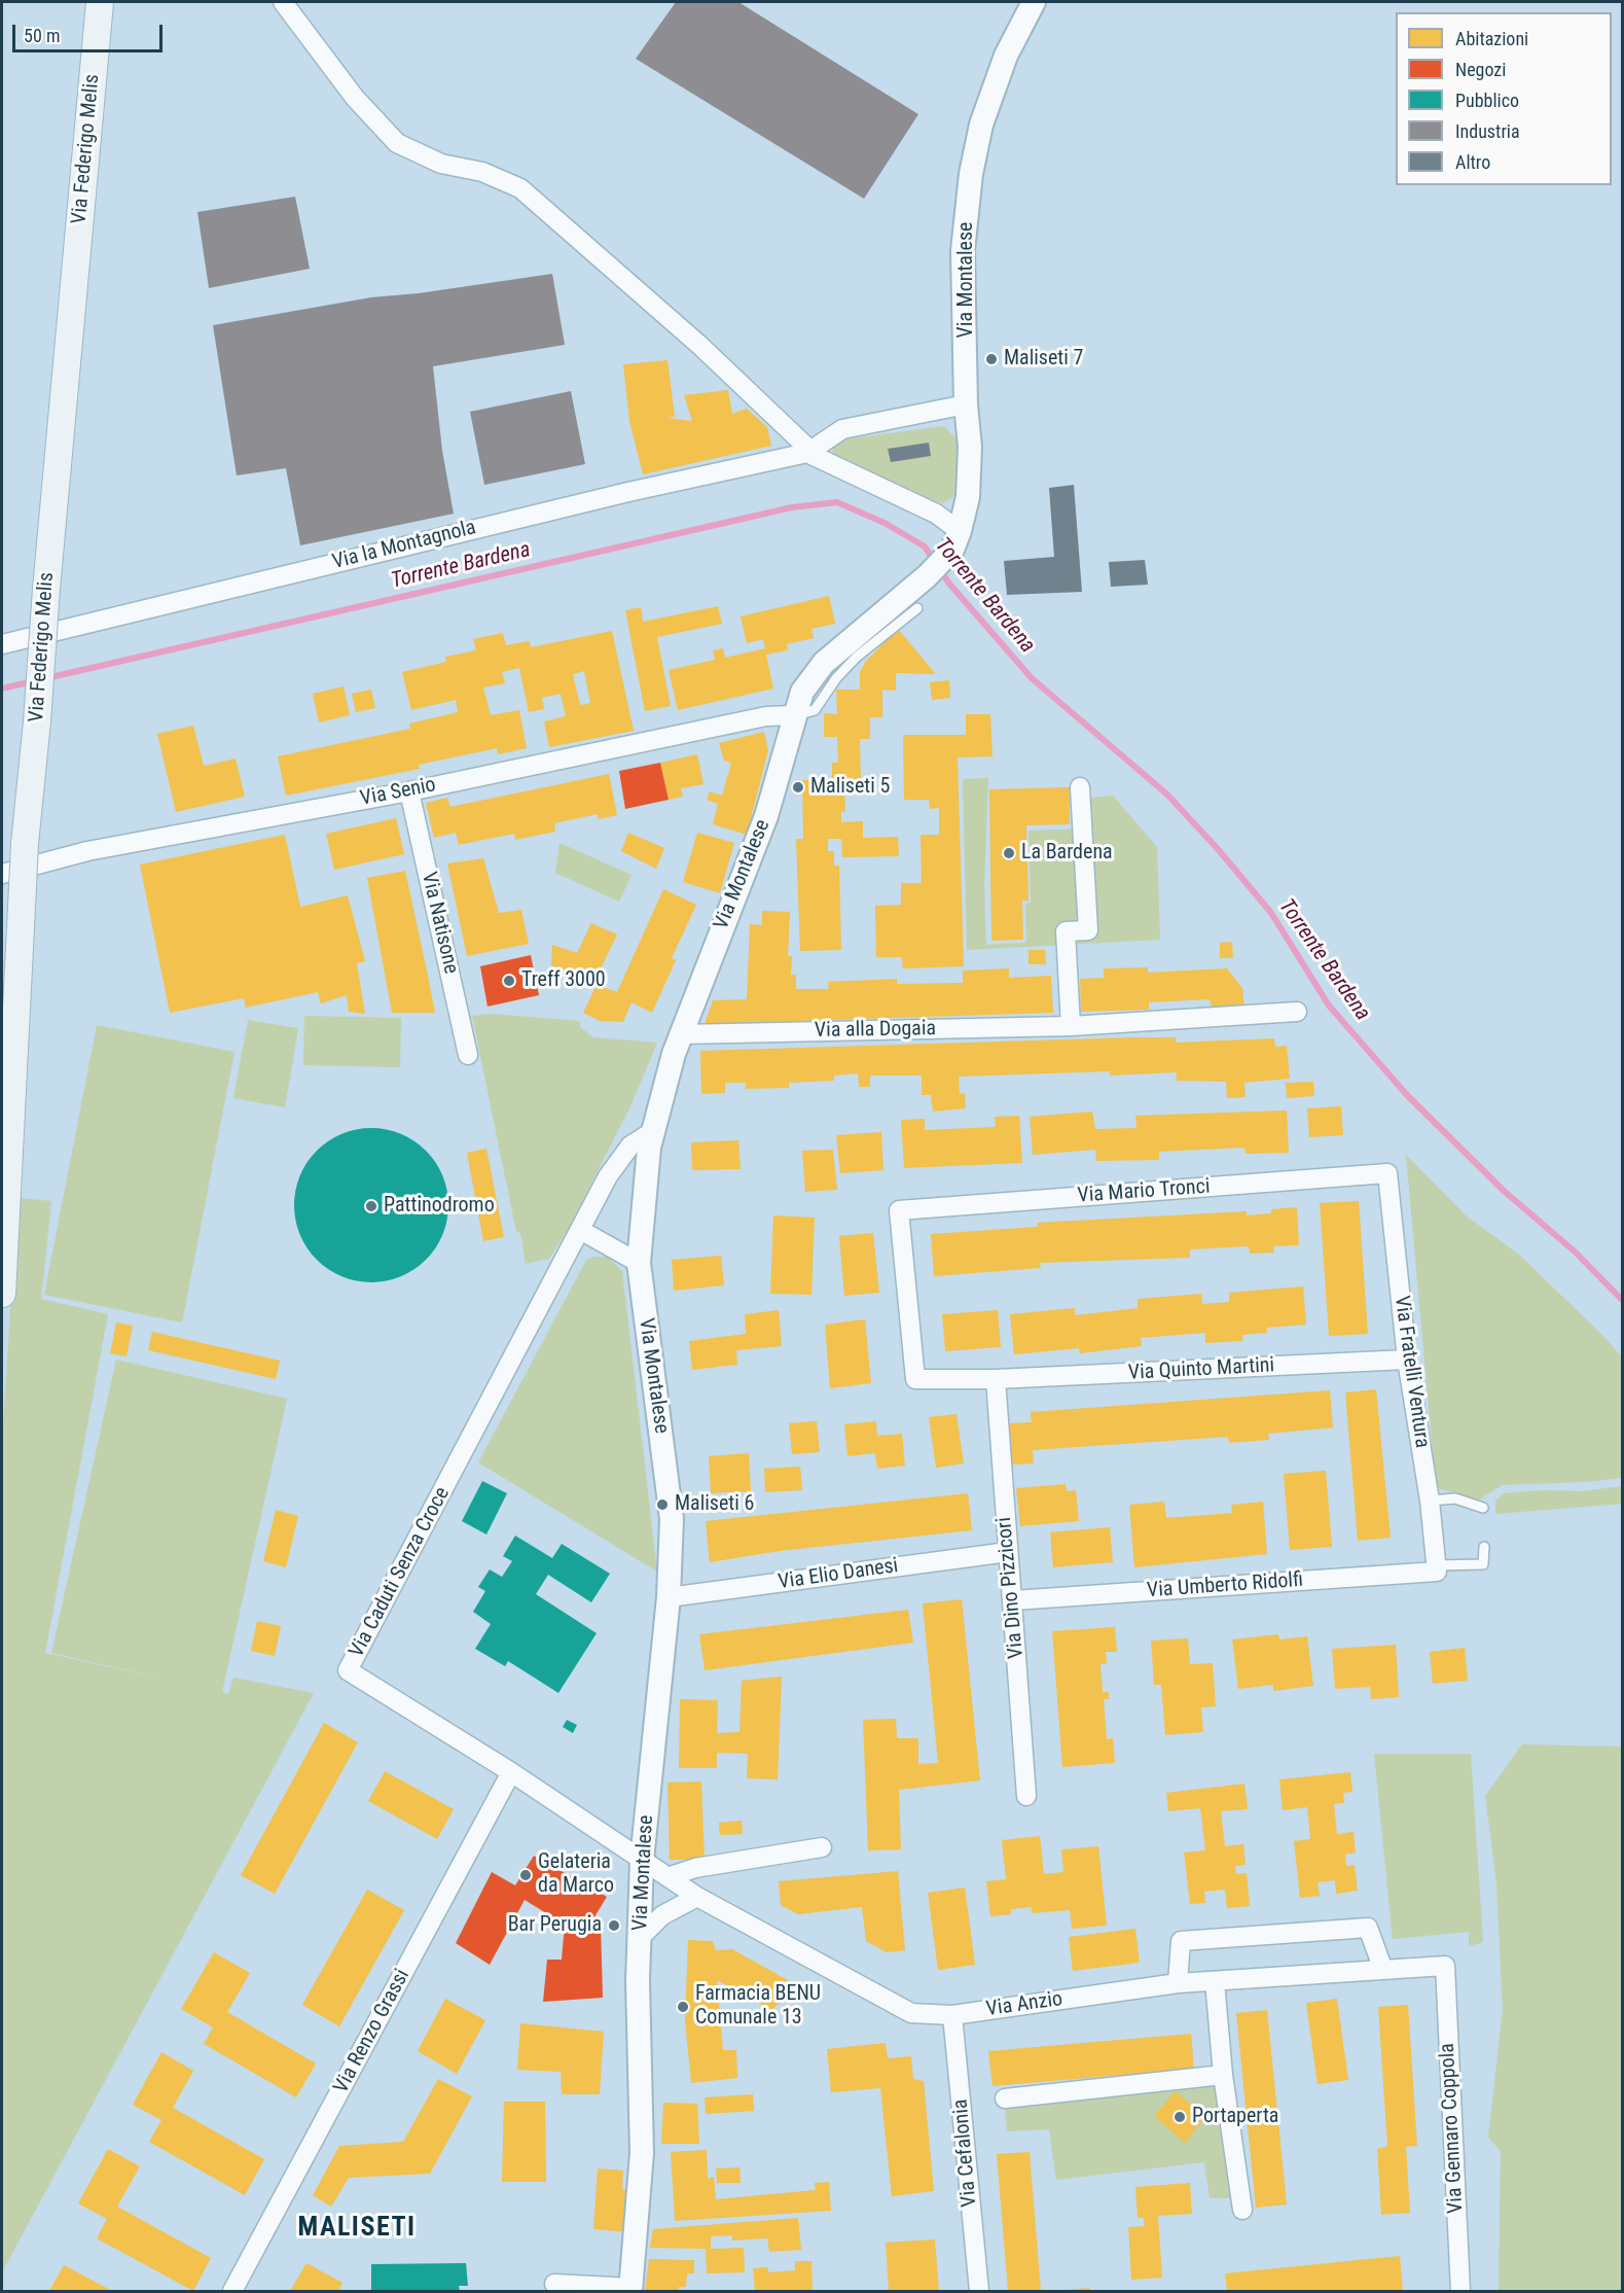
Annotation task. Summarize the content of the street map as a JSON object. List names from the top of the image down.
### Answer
{
  "streets": {
    "main road": ["Via Federigo Melis"],
    "street": [
      "Via Montalese",
      "Via la Montagnola",
      "Via Senio",
      "Via Natisone",
      "Via alla Dogaia",
      "Via Mario Tronci",
      "Via Quinto Martini",
      "Via Fratelli Ventura",
      "Via Caduti Senza Croce",
      "Via Elio Danesi",
      "Via Umberto Ridolfi",
      "Via Dino Pizzicori",
      "Via Anzio",
      "Via Renzo Grassi",
      "Via Gennaro Coppola",
      "Via Cefalonia"
    ]
  },
  "crossings": [
    ["Via Federigo Melis", "Via Senio"],
    ["Via Montalese", "Via Senio"],
    ["Via Montalese", "Via alla Dogaia"],
    ["Via Montalese", "Via Caduti Senza Croce"],
    ["Via Montalese", "Via Elio Danesi"],
    ["Via Montalese", "Via Anzio"],
    ["Via Senio", "Via Natisone"],
    ["Via Mario Tronci", "Via Quinto Martini"],
    ["Via Mario Tronci", "Via Fratelli Ventura"],
    ["Via Quinto Martini", "Via Fratelli Ventura"],
    ["Via Quinto Martini", "Via Dino Pizzicori"],
    ["Via Fratelli Ventura", "Via Umberto Ridolfi"],
    ["Via Caduti Senza Croce", "Via Anzio"],
    ["Via Caduti Senza Croce", "Via Renzo Grassi"],
    ["Via Elio Danesi", "Via Dino Pizzicori"],
    ["Via Umberto Ridolfi", "Via Dino Pizzicori"],
    ["Via Anzio", "Via Gennaro Coppola"],
    ["Via Anzio", "Via Cefalonia"]
  ],
  "districts": ["MALISETI"],
  "water": ["Torrente Bardena"],
  "places": [
    "Maliseti 7",
    "Maliseti 5",
    "La Bardena",
    "Treff 3000",
    "Pattinodromo",
    "Maliseti 6",
    "Gelateria da Marco",
    "Bar Perugia",
    "Farmacia BENU Comunale 13",
    "Portaperta"
  ],
  "legend": [
    "Abitazioni",
    "Negozi",
    "Pubblico",
    "Industria",
    "Altro"
  ],
  "scale_bar": "50 m"
}
